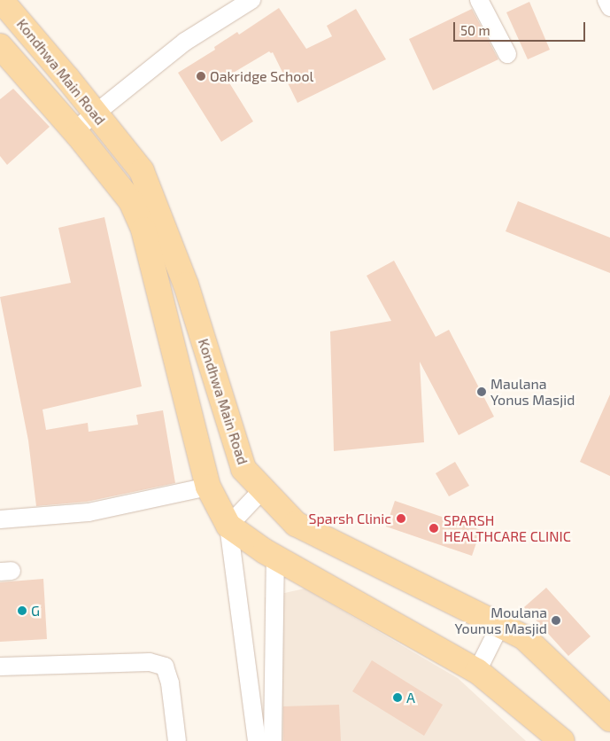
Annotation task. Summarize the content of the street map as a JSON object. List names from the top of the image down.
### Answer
{
  "streets": {
    "main road": ["Kondhwa Main Road"]
  },
  "places": [
    "Oakridge School",
    "Maulana Yonus Masjid",
    "Sparsh Clinic",
    "SPARSH HEALTHCARE CLINIC",
    "G",
    "Moulana Younus Masjid",
    "A"
  ],
  "scale_bar": "50 m"
}
